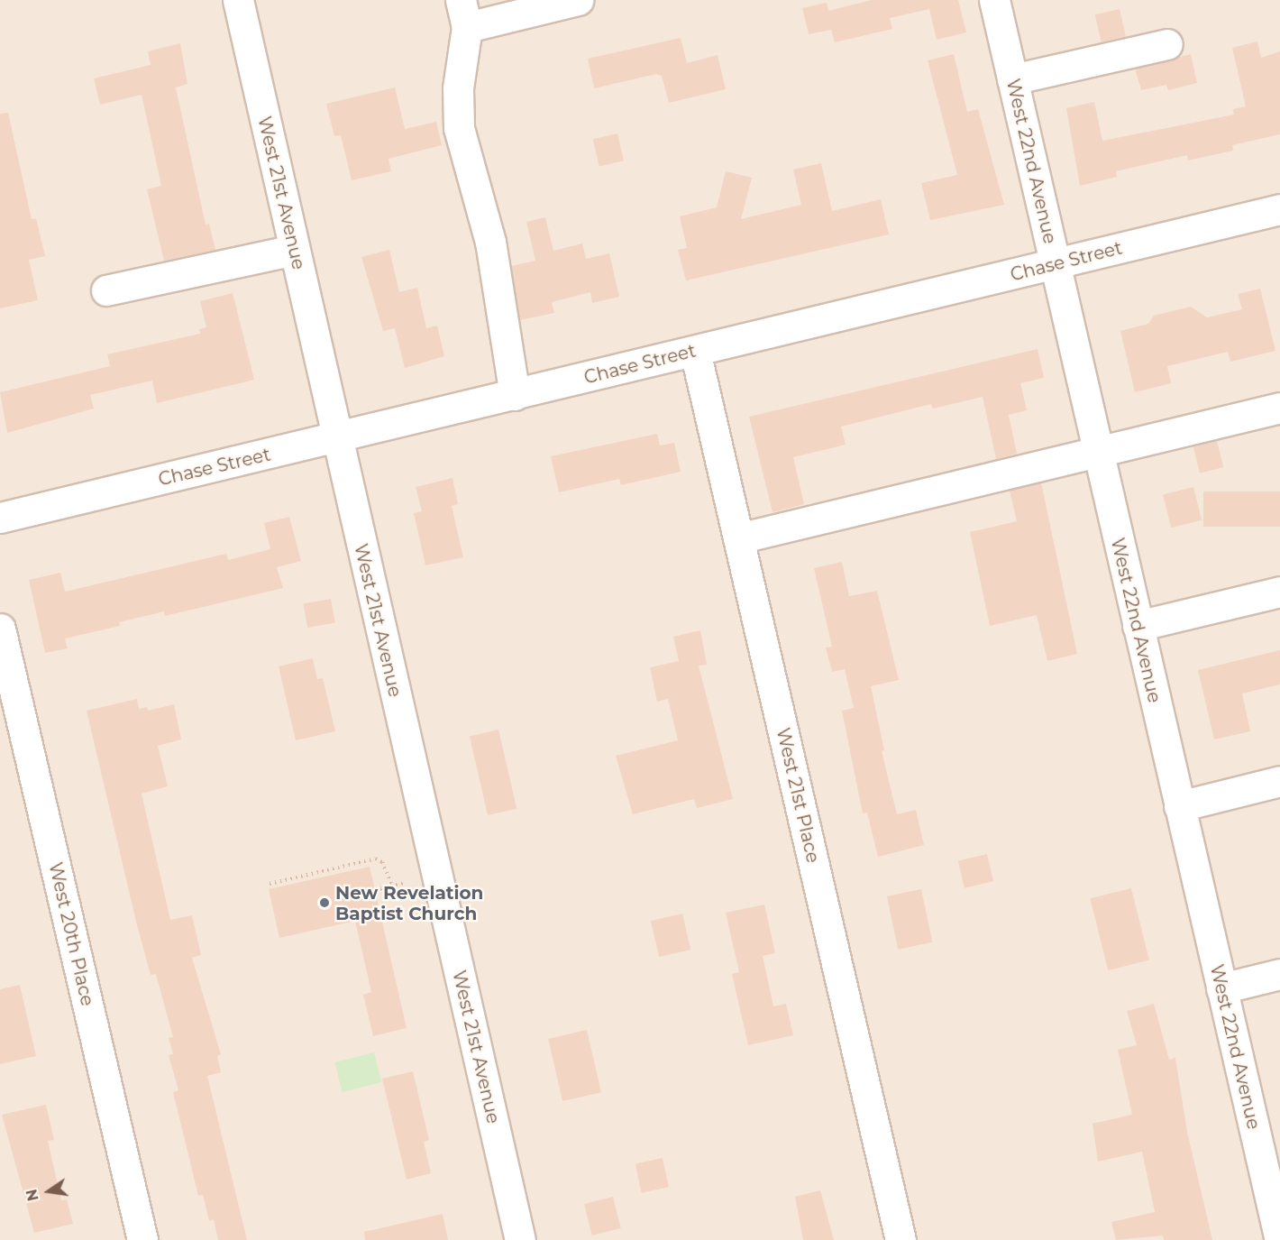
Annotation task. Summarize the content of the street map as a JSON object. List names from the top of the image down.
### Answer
{
  "streets": {
    "street": [
      "West 22nd Avenue",
      "West 21st Avenue",
      "Chase Street",
      "West 21st Place",
      "West 20th Place"
    ]
  },
  "crossings": [
    ["West 22nd Avenue", "Chase Street"],
    ["West 21st Avenue", "Chase Street"],
    ["Chase Street", "West 21st Place"]
  ],
  "places": ["New Revelation Baptist Church"],
  "north": "left"
}
